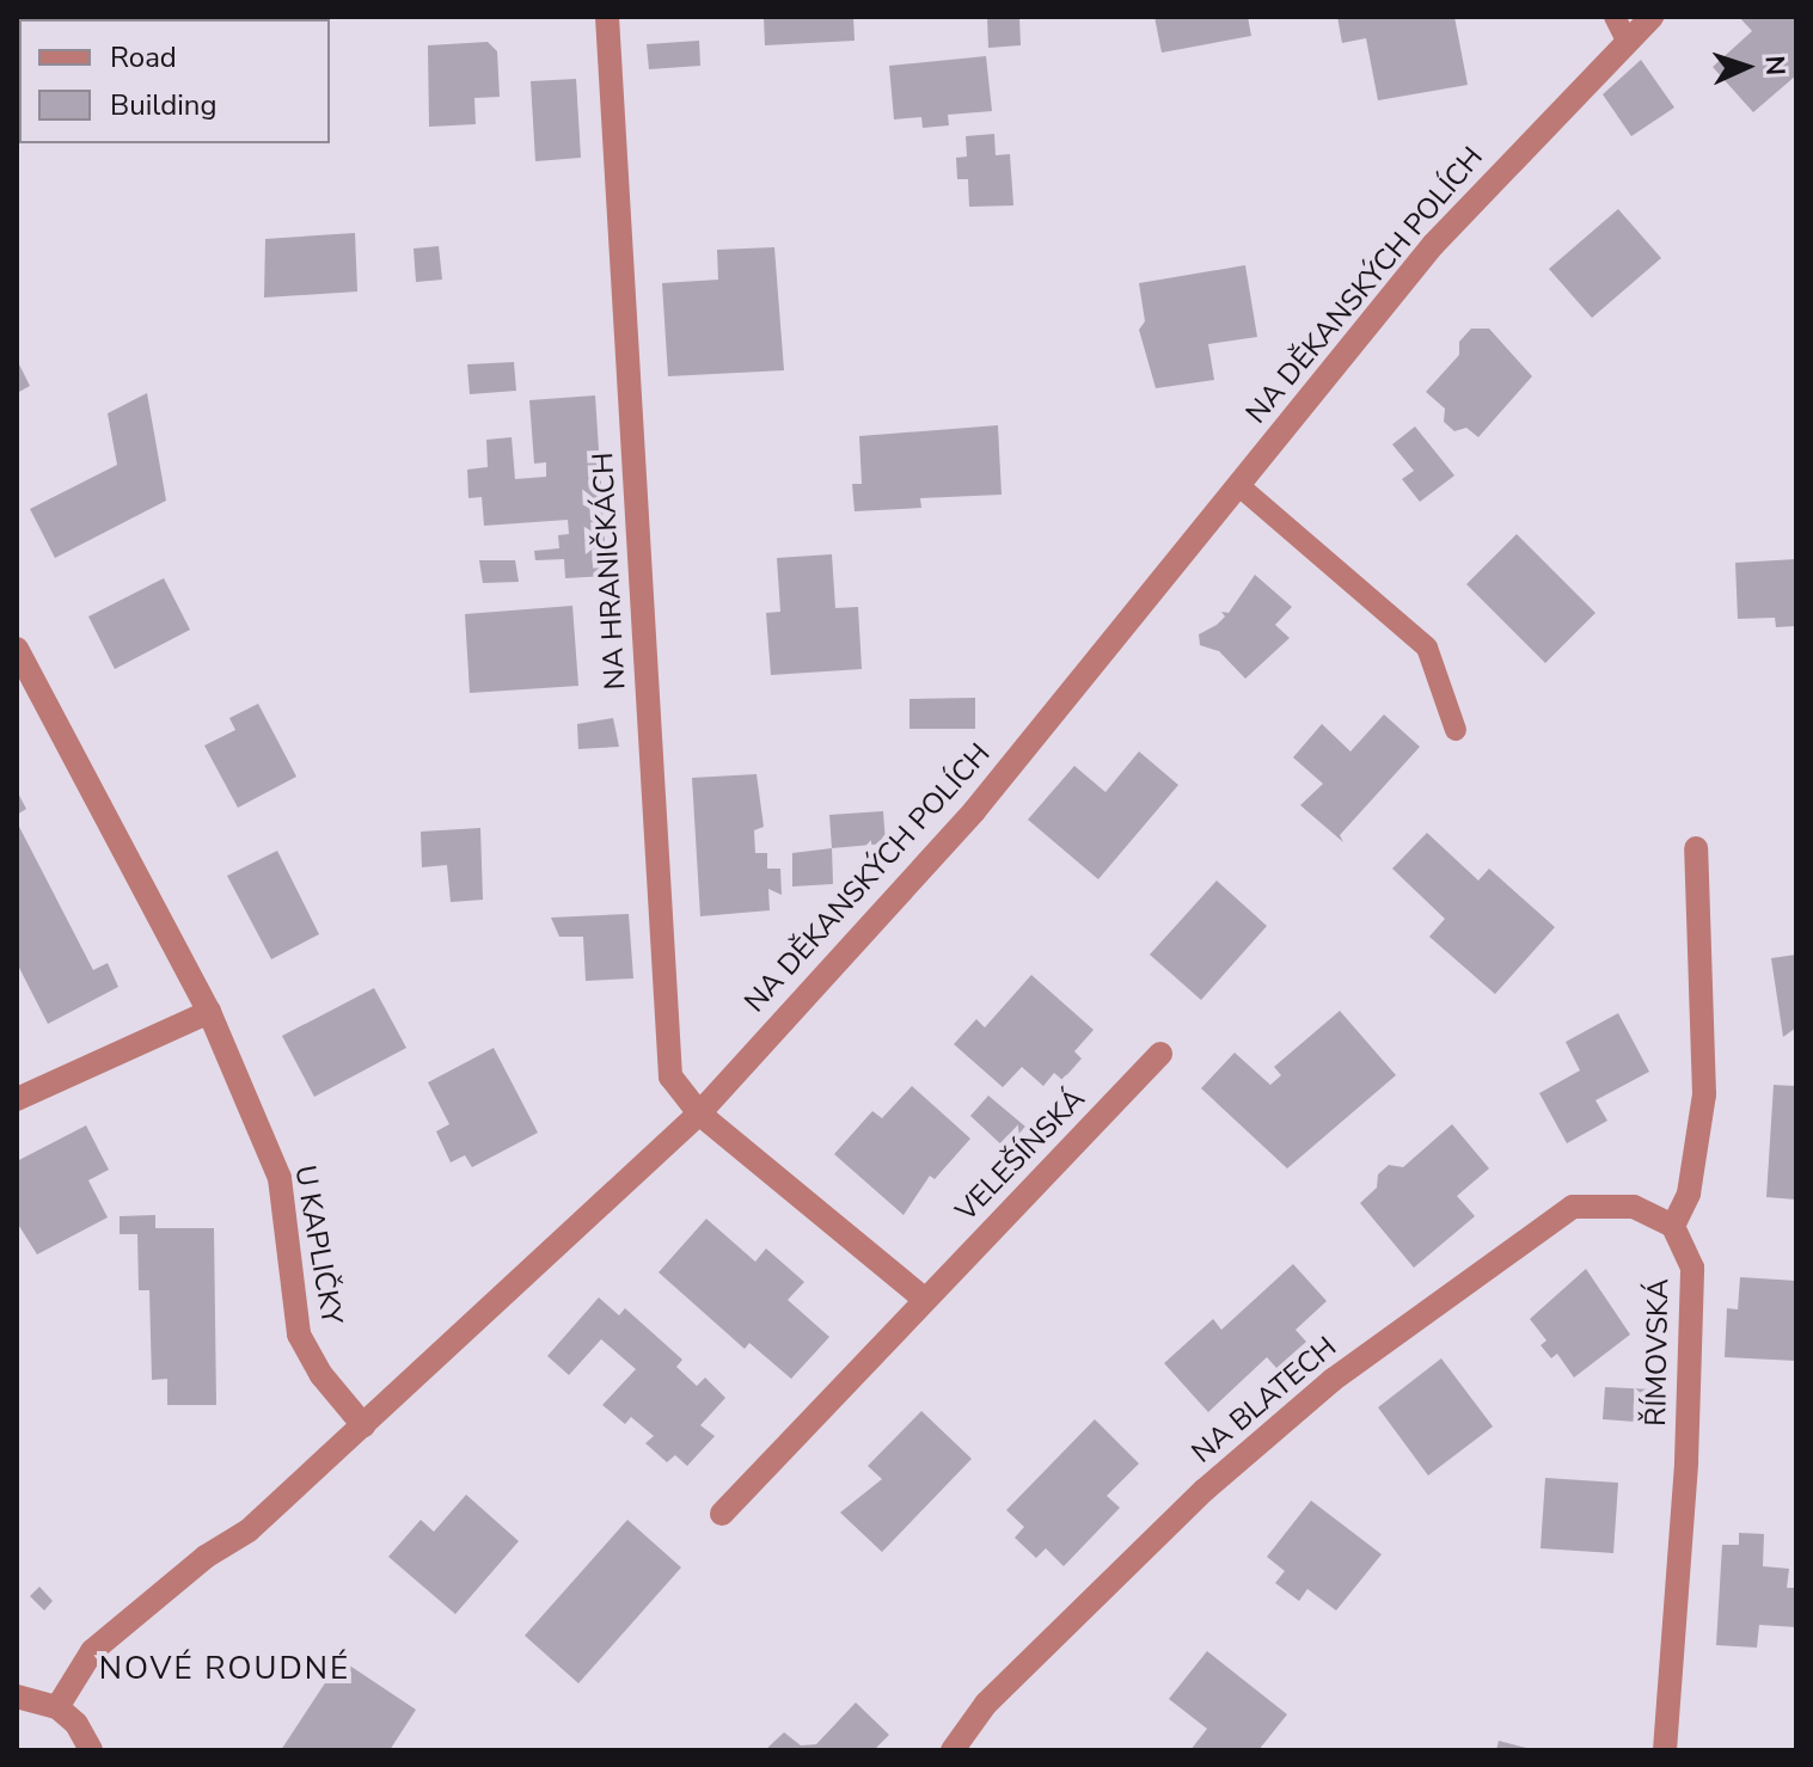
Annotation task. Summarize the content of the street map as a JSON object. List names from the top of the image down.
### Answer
{
  "streets": {
    "street": [
      "NA DĚKANSKÝCH POLÍCH",
      "NA HRANIČKÁCH",
      "VELEŠÍNSKÁ",
      "U KAPLIČKY",
      "ŘÍMOVSKÁ",
      "NA BLATECH"
    ]
  },
  "crossings": [
    ["NA DĚKANSKÝCH POLÍCH", "NA HRANIČKÁCH"],
    ["NA DĚKANSKÝCH POLÍCH", "U KAPLIČKY"],
    ["ŘÍMOVSKÁ", "NA BLATECH"]
  ],
  "districts": ["NOVÉ ROUDNÉ"],
  "legend": ["Road", "Building"],
  "north": "right"
}
